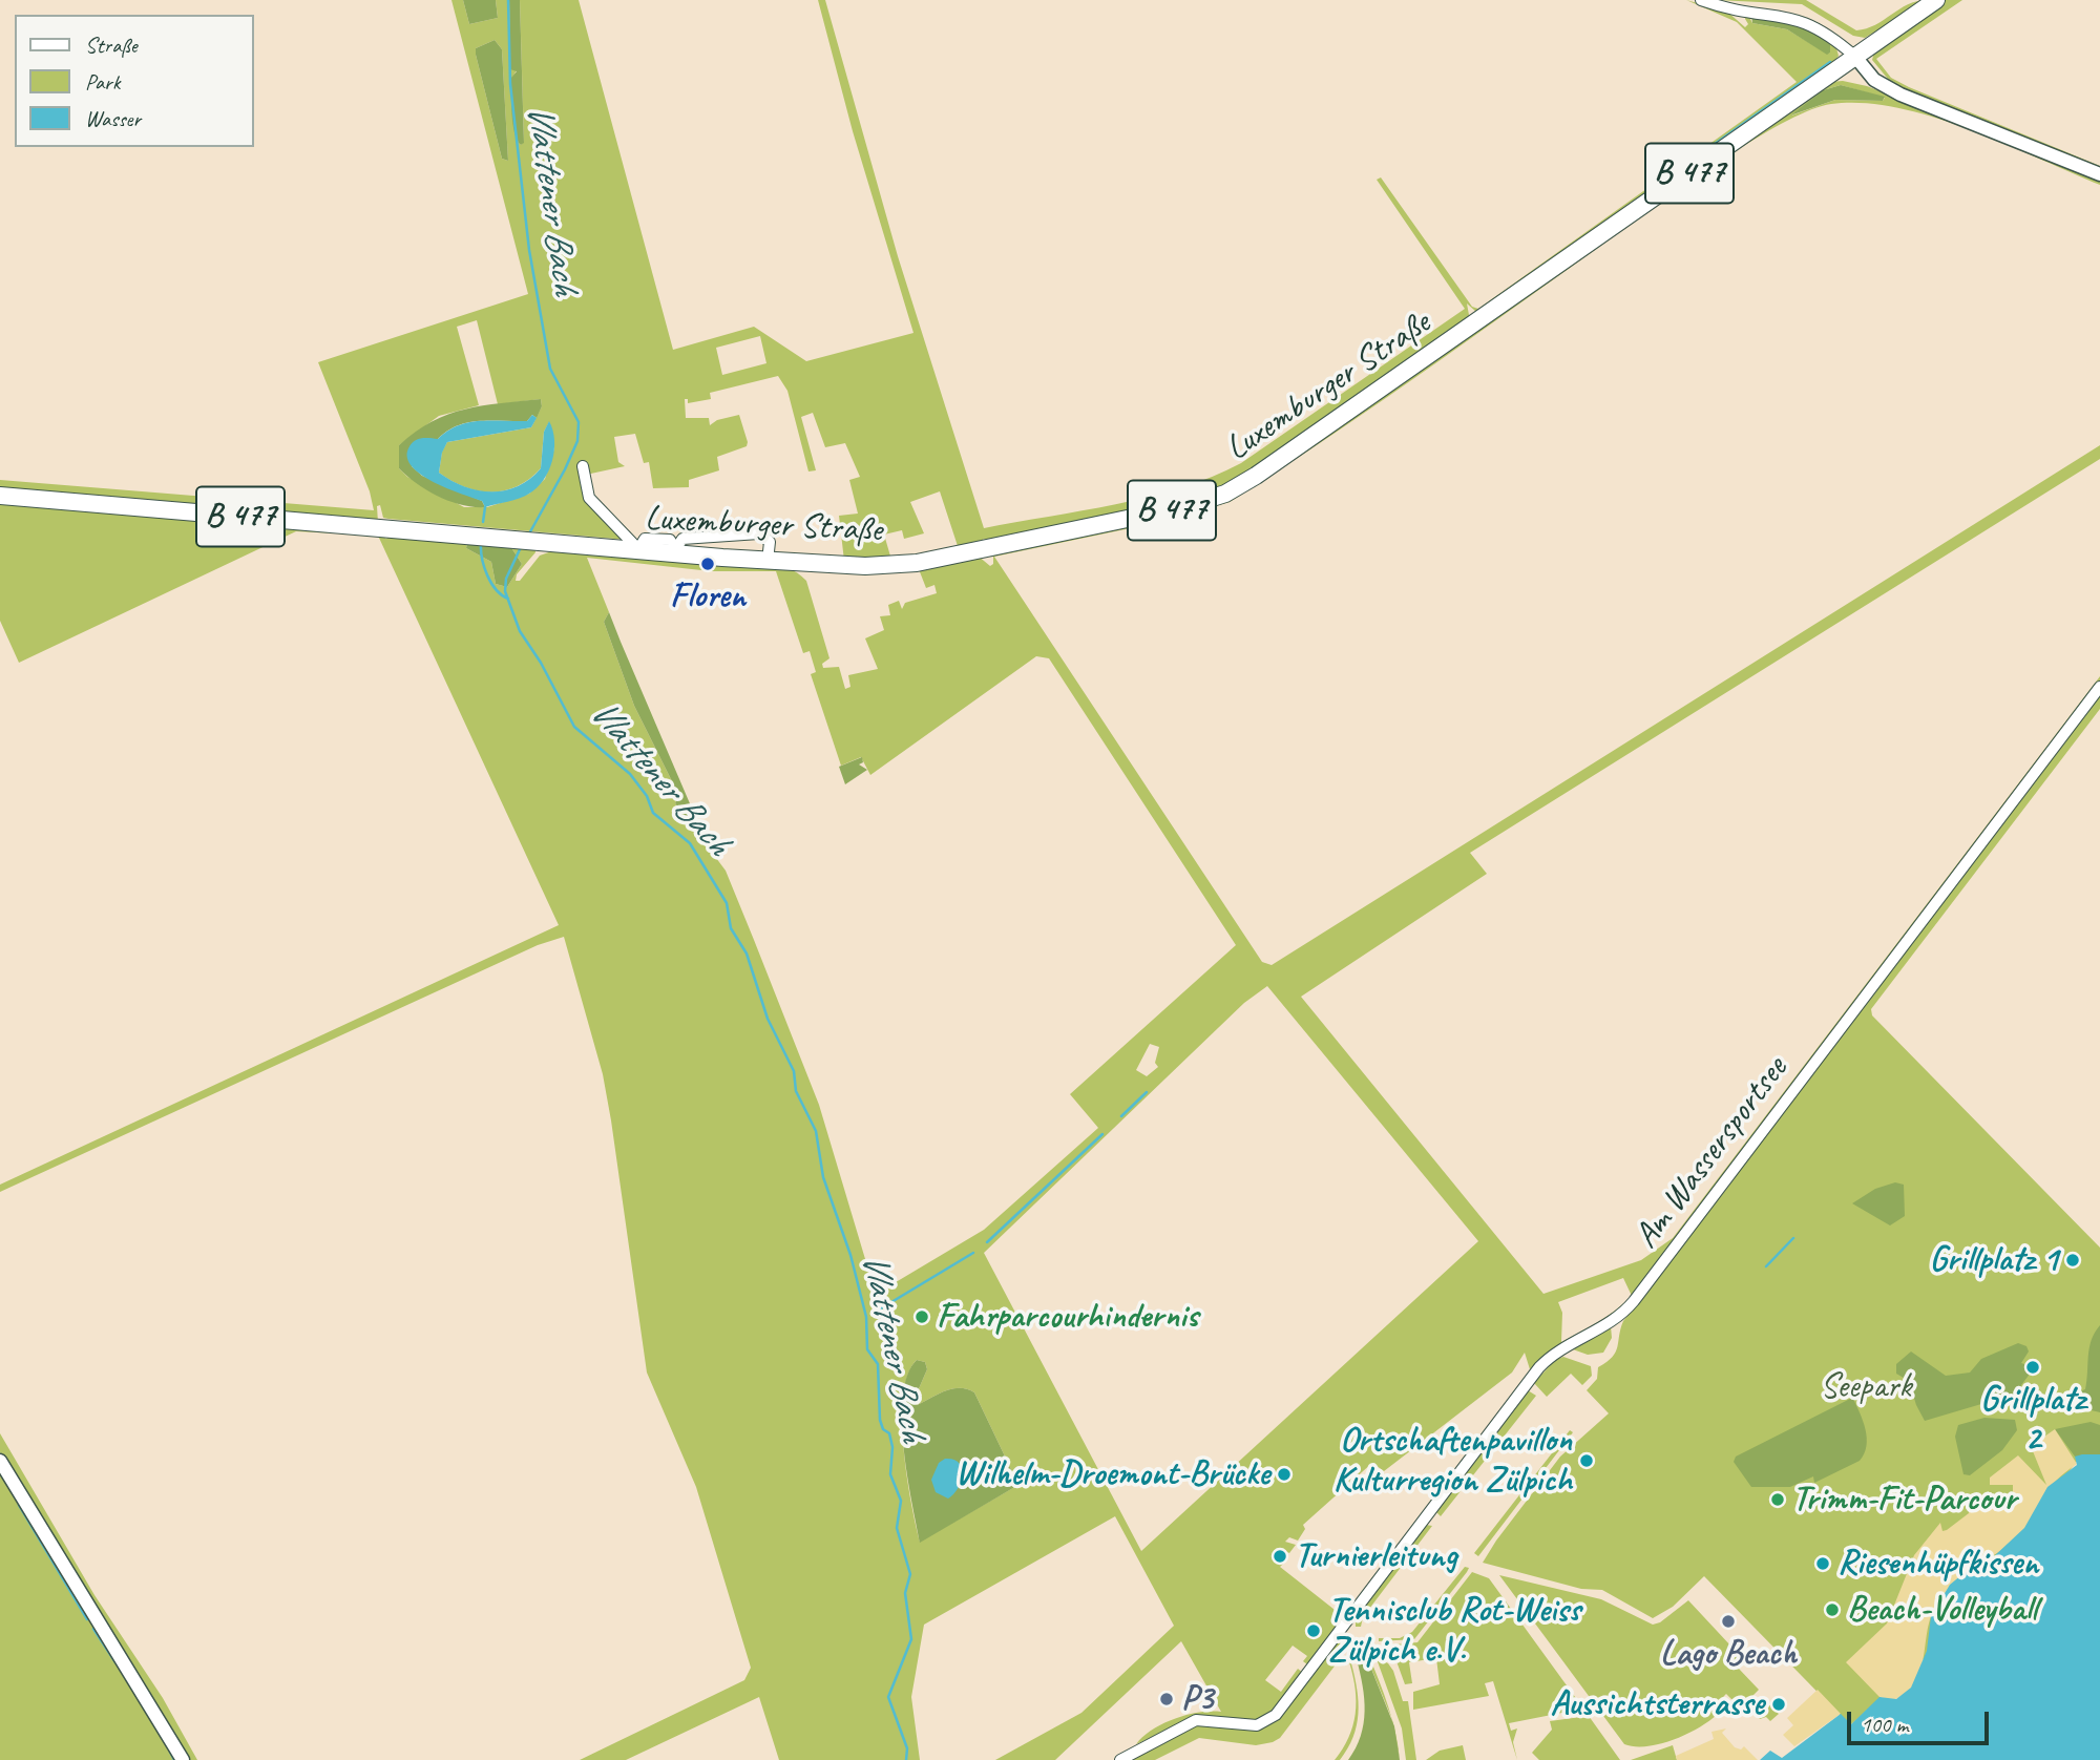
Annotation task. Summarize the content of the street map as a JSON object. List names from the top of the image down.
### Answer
{
  "streets": {
    "main road": ["B 477", "Luxemburger Straße"],
    "street": ["Am Wassersportsee"]
  },
  "crossings": [
    ["B 477", "Luxemburger Straße"]
  ],
  "water": ["Vlattener Bach"],
  "parks": ["Seepark"],
  "places": [
    "Floren",
    "Grillplatz 1",
    "Fahrparcourhindernis",
    "Grillplatz 2",
    "Ortschaftenpavillon Kulturregion Zülpich",
    "Wilhelm-Droemont-Brücke",
    "Trimm-Fit-Parcour",
    "Turnierleitung",
    "Riesenhüpfkissen",
    "Beach-Volleyball",
    "Lago Beach",
    "Tennisclub Rot-Weiss Zülpich e.V.",
    "P3",
    "Aussichtsterrasse"
  ],
  "legend": ["Straße", "Park", "Wasser"],
  "scale_bar": "100 m"
}
